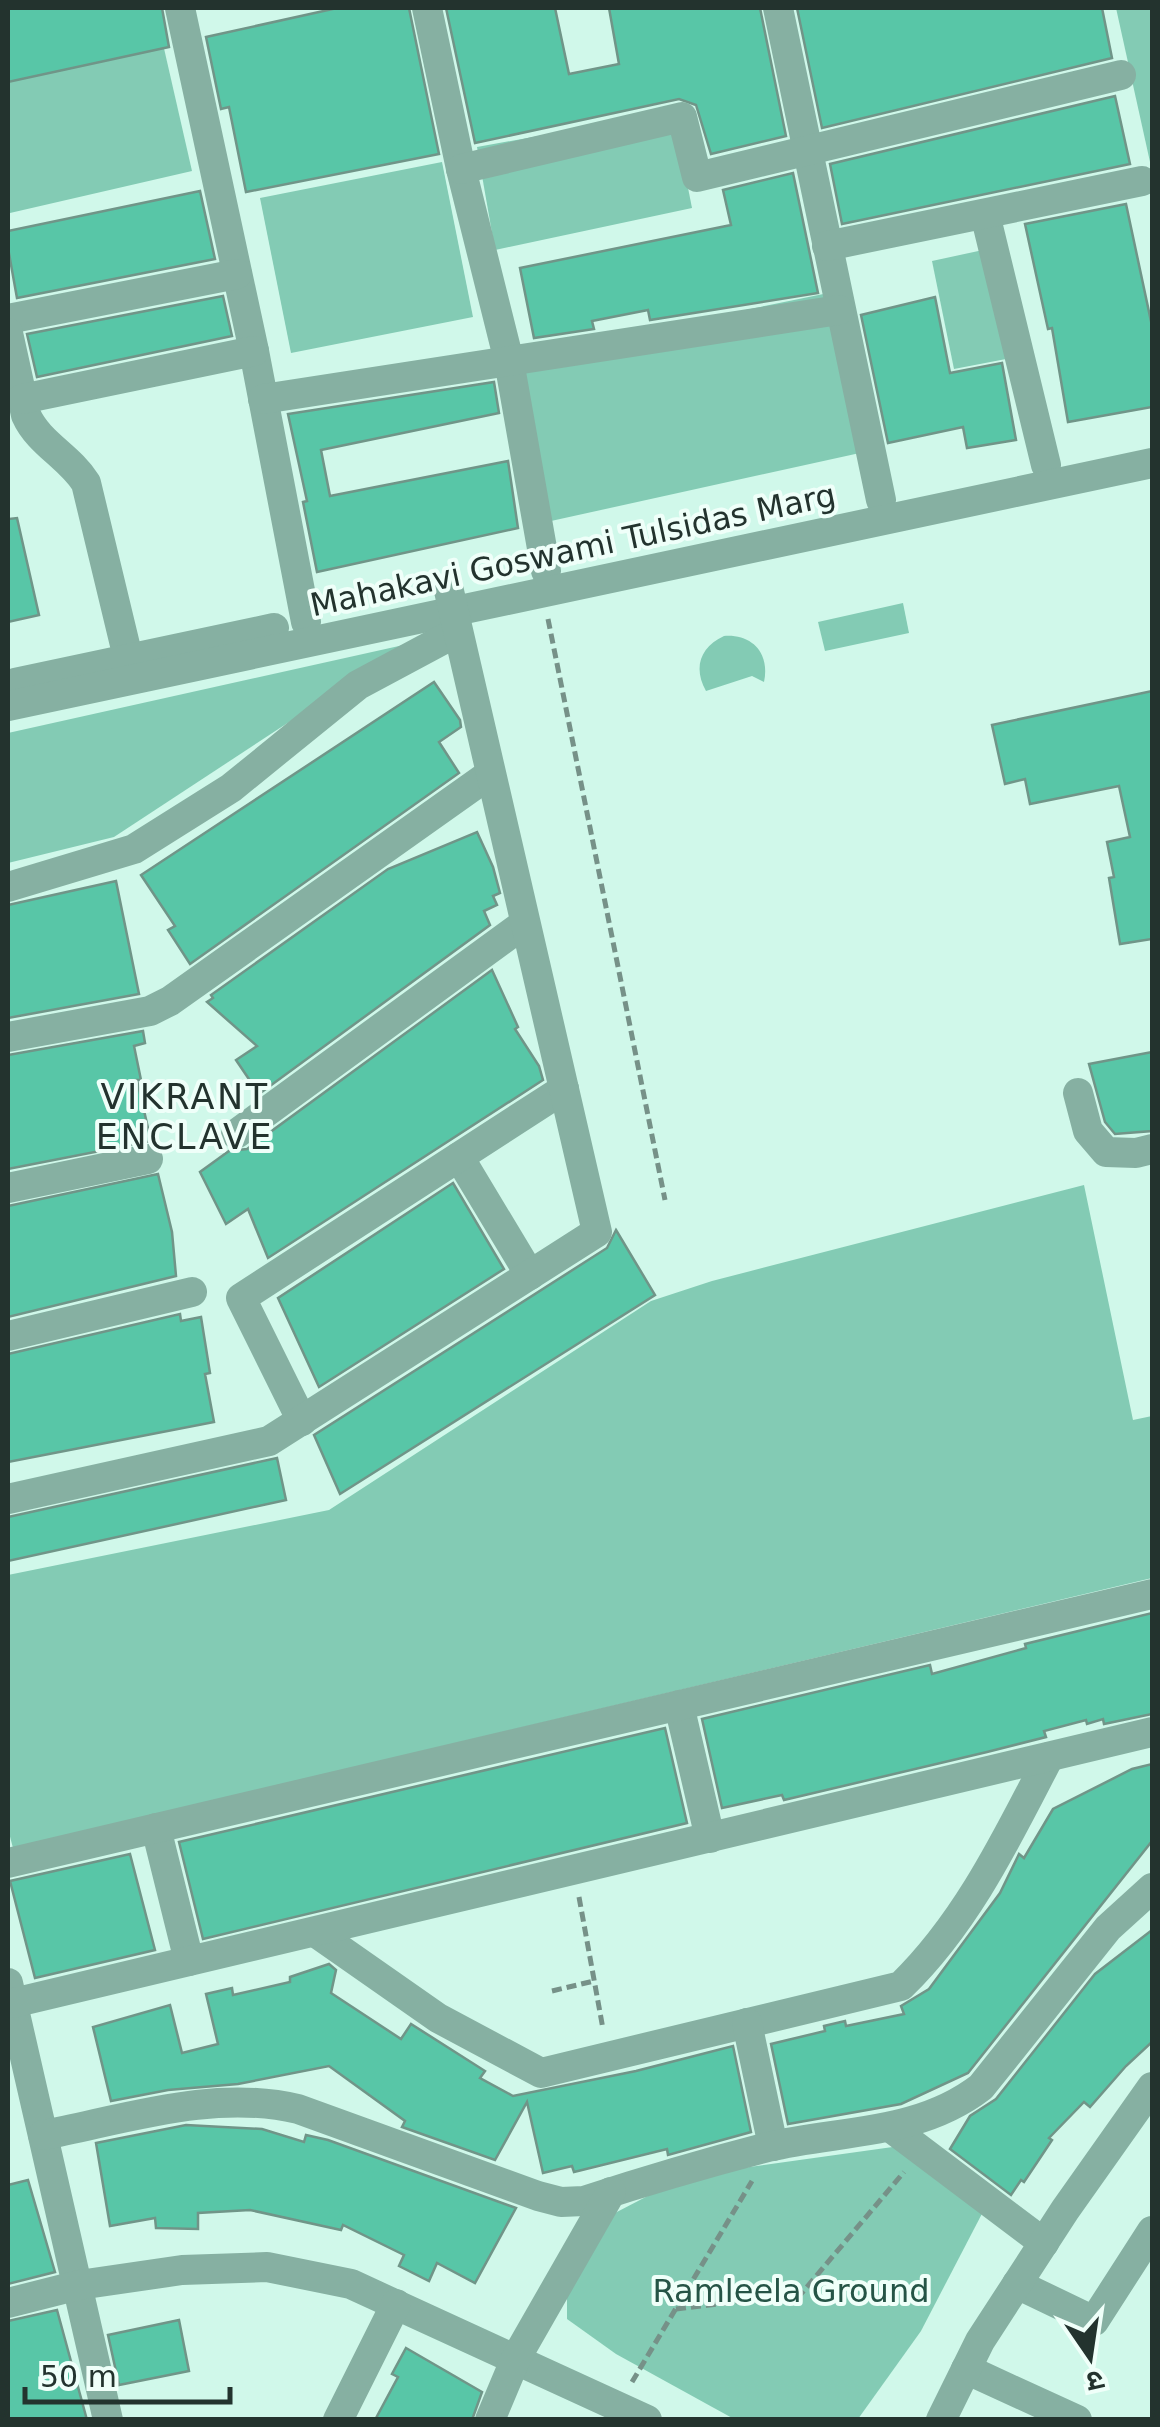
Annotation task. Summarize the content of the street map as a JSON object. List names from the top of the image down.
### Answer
{
  "streets": {
    "street": ["Mahakavi Goswami Tulsidas Marg"]
  },
  "districts": ["VIKRANT ENCLAVE"],
  "parks": ["Ramleela Ground"],
  "scale_bar": "50 m",
  "north": "bottom"
}
